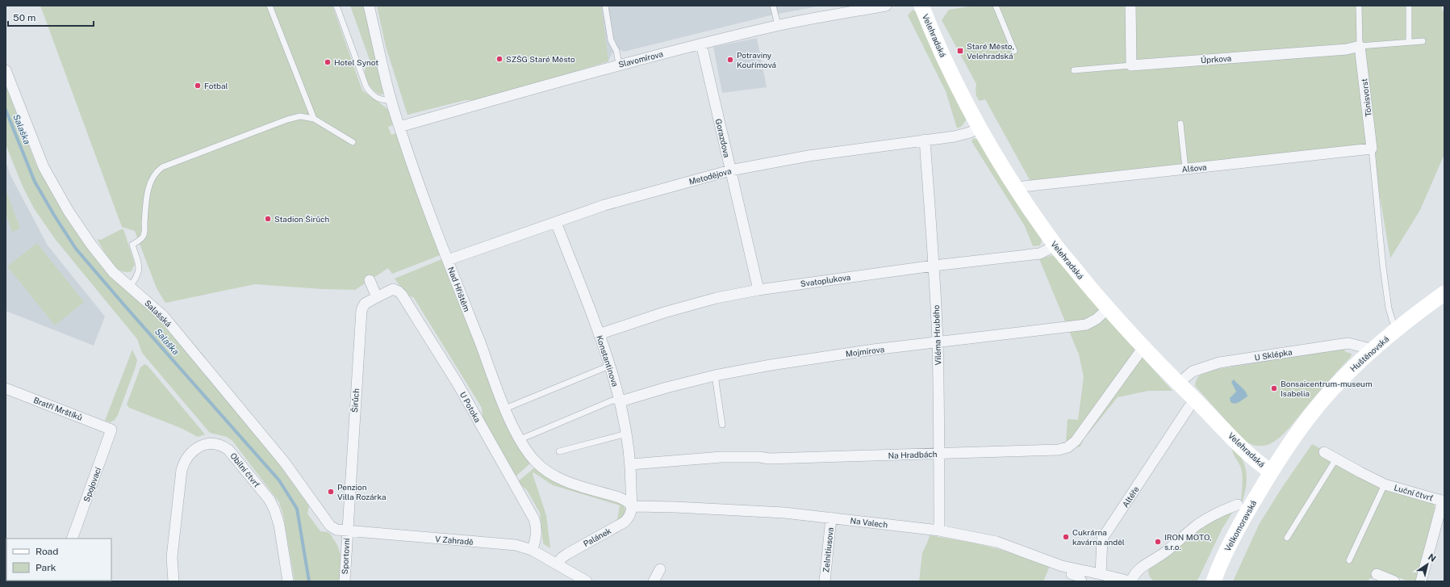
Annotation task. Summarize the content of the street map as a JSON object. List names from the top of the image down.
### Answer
{
  "streets": {
    "street": [
      "Velehradská",
      "Slavomírova",
      "Úprkova",
      "Tönisvorst",
      "Gorazdova",
      "Alšova",
      "Metodějova",
      "Svatoplukova",
      "Nad Hřištěm",
      "Salašská",
      "Viléma Hrubého",
      "Mojmírova",
      "Huštěnovská",
      "U Sklépka",
      "Konstantinova",
      "Širůch",
      "U Potoka",
      "Bratří Mrštíků",
      "Na Hradbách",
      "Obilní čtvrť",
      "Spojovací",
      "Luční čtvrť",
      "Altéře",
      "Na Valech",
      "Velkomoravská",
      "Palánek",
      "V Zahradě",
      "Zelnitiusova",
      "Sportovní"
    ]
  },
  "crossings": [
    ["Velehradská", "Alšova"],
    ["Velehradská", "Metodějova"],
    ["Velehradská", "Svatoplukova"],
    ["Velehradská", "Mojmírova"],
    ["Velehradská", "Huštěnovská"],
    ["Velehradská", "U Sklépka"],
    ["Velehradská", "Na Hradbách"],
    ["Velehradská", "Altéře"],
    ["Velehradská", "Velkomoravská"],
    ["Slavomírova", "Gorazdova"],
    ["Slavomírova", "Nad Hřištěm"],
    ["Úprkova", "Tönisvorst"],
    ["Tönisvorst", "Alšova"],
    ["Gorazdova", "Metodějova"],
    ["Gorazdova", "Svatoplukova"],
    ["Metodějova", "Nad Hřištěm"],
    ["Metodějova", "Viléma Hrubého"],
    ["Metodějova", "Konstantinova"],
    ["Svatoplukova", "Viléma Hrubého"],
    ["Svatoplukova", "Konstantinova"],
    ["Nad Hřištěm", "Konstantinova"],
    ["Nad Hřištěm", "Na Valech"],
    ["Nad Hřištěm", "Palánek"],
    ["Salašská", "Širůch"],
    ["Salašská", "V Zahradě"],
    ["Salašská", "Sportovní"],
    ["Viléma Hrubého", "Mojmírova"],
    ["Viléma Hrubého", "Na Hradbách"],
    ["Viléma Hrubého", "Na Valech"],
    ["Mojmírova", "Konstantinova"],
    ["Huštěnovská", "U Sklépka"],
    ["Huštěnovská", "Velkomoravská"],
    ["Konstantinova", "Na Hradbách"],
    ["Konstantinova", "Na Valech"],
    ["Konstantinova", "Palánek"],
    ["Širůch", "U Potoka"],
    ["Širůch", "V Zahradě"],
    ["Širůch", "Sportovní"],
    ["U Potoka", "V Zahradě"],
    ["Bratří Mrštíků", "Spojovací"],
    ["Altéře", "Na Valech"],
    ["Na Valech", "Palánek"],
    ["Na Valech", "Zelnitiusova"],
    ["Palánek", "V Zahradě"],
    ["V Zahradě", "Sportovní"]
  ],
  "water": ["Salaška"],
  "places": {
    "transit": ["Staré Město, Velehradská"],
    "other": [
      "SZŠG Staré Město",
      "Potraviny Kouřímová",
      "Hotel Synot",
      "Fotbal",
      "Stadion Širůch",
      "Bonsaicentrum-museum Isabelia",
      "Penzion Villa Rozárka",
      "Cukrárna kavárna anděl",
      "IRON MOTO, s.r.o."
    ]
  },
  "legend": ["Road", "Park"],
  "scale_bar": "50 m",
  "north": "top right"
}
